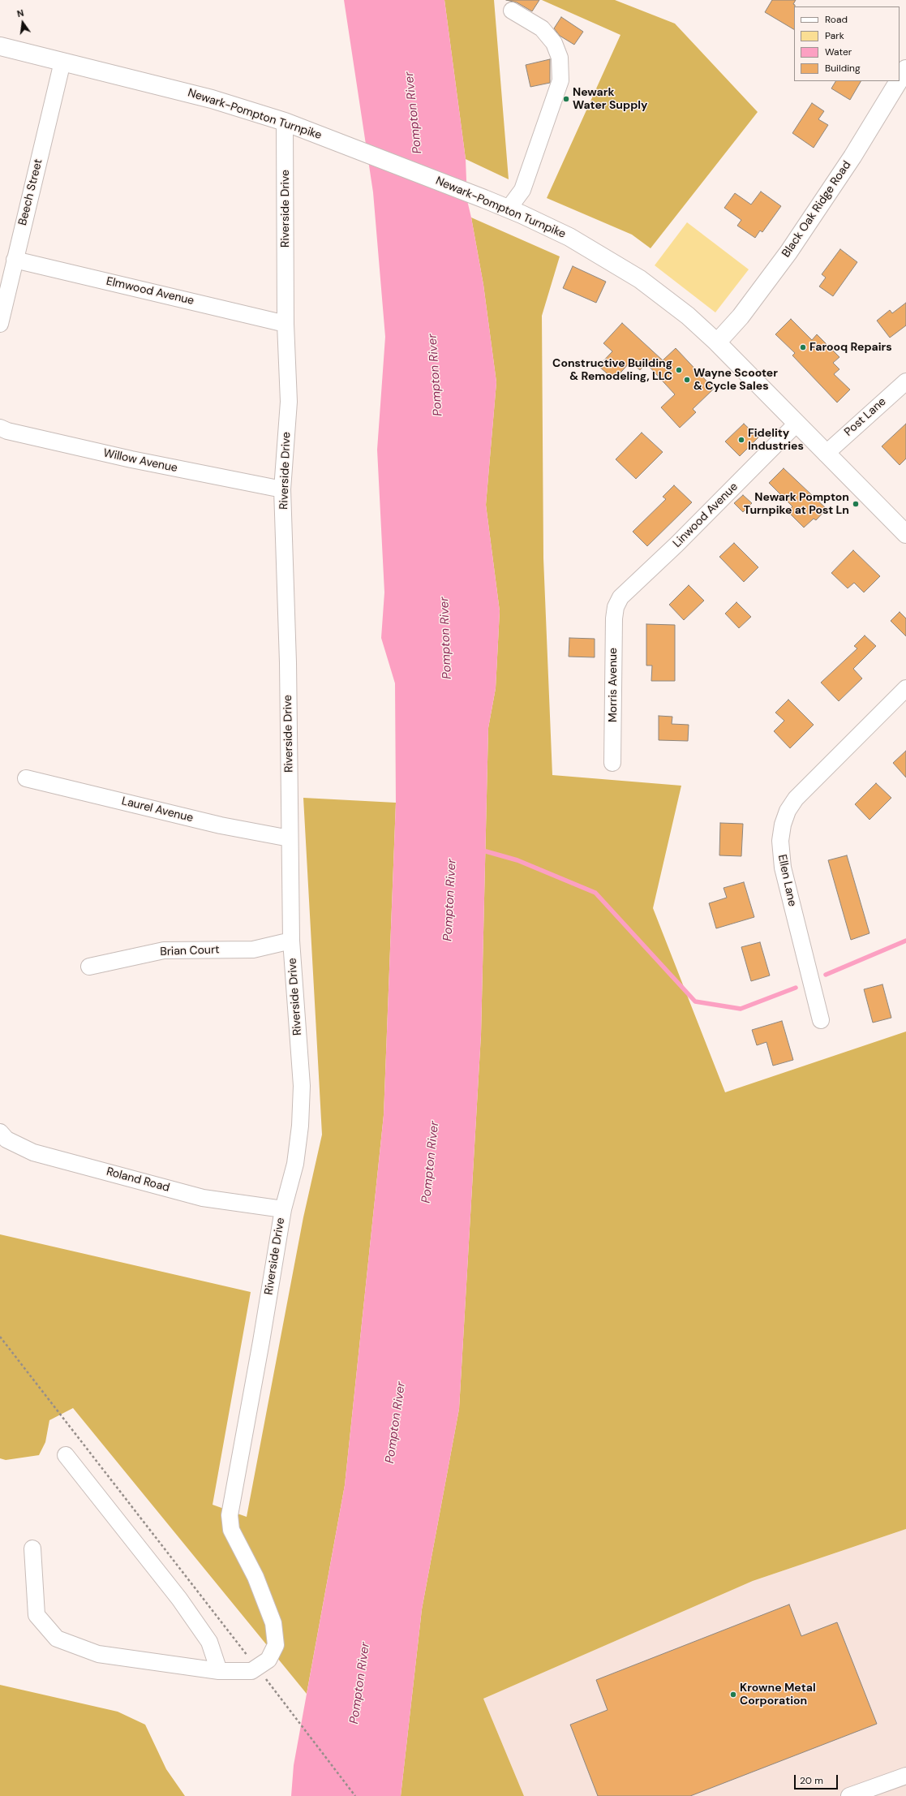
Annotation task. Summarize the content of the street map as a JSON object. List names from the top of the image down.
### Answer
{
  "streets": {
    "main road": ["Newark-Pompton Turnpike", "Black Oak Ridge Road"],
    "street": [
      "Beech Street",
      "Riverside Drive",
      "Elmwood Avenue",
      "Post Lane",
      "Willow Avenue",
      "Linwood Avenue",
      "Morris Avenue",
      "Laurel Avenue",
      "Ellen Lane",
      "Brian Court",
      "Roland Road"
    ]
  },
  "crossings": [
    ["Newark-Pompton Turnpike", "Beech Street"],
    ["Newark-Pompton Turnpike", "Riverside Drive"],
    ["Newark-Pompton Turnpike", "Black Oak Ridge Road"],
    ["Newark-Pompton Turnpike", "Post Lane"],
    ["Newark-Pompton Turnpike", "Linwood Avenue"],
    ["Beech Street", "Elmwood Avenue"],
    ["Riverside Drive", "Elmwood Avenue"],
    ["Riverside Drive", "Willow Avenue"],
    ["Riverside Drive", "Laurel Avenue"],
    ["Riverside Drive", "Brian Court"],
    ["Riverside Drive", "Roland Road"],
    ["Linwood Avenue", "Morris Avenue"]
  ],
  "water": ["Pompton River"],
  "places": [
    "Newark Water Supply",
    "Farooq Repairs",
    "Constructive Building & Remodeling, LLC",
    "Wayne Scooter & Cycle Sales",
    "Fidelity Industries",
    "Newark Pompton Turnpike at Post Ln",
    "Krowne Metal Corporation"
  ],
  "legend": [
    "Road",
    "Park",
    "Water",
    "Building"
  ],
  "scale_bar": "20 m",
  "north": "top"
}
